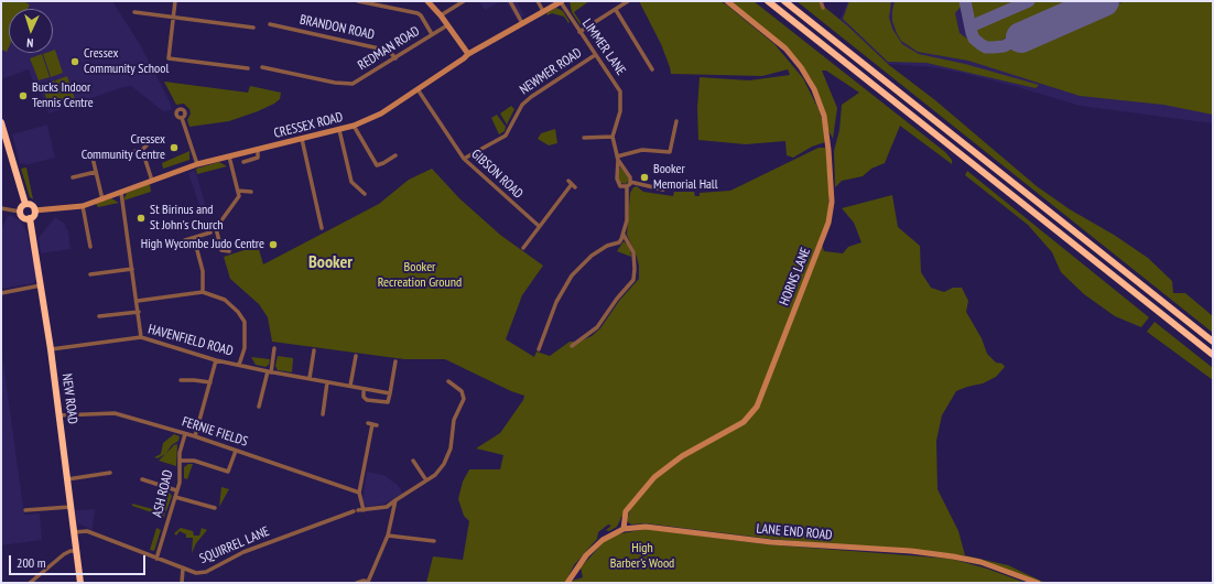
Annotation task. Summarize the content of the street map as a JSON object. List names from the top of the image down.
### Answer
{
  "streets": {
    "highway": ["NEW ROAD"],
    "street": [
      "BRANDON ROAD",
      "LIMMER LANE",
      "REDMAN ROAD",
      "NEWMER ROAD",
      "CRESSEX ROAD",
      "GIBSON ROAD",
      "HORNS LANE",
      "HAVENFIELD ROAD",
      "FERNIE FIELDS",
      "ASH ROAD",
      "LANE END ROAD",
      "SQUIRREL LANE"
    ]
  },
  "crossings": [
    ["BRANDON ROAD", "REDMAN ROAD"],
    ["LIMMER LANE", "NEWMER ROAD"],
    ["LIMMER LANE", "CRESSEX ROAD"],
    ["NEWMER ROAD", "GIBSON ROAD"],
    ["CRESSEX ROAD", "GIBSON ROAD"],
    ["CRESSEX ROAD", "NEW ROAD"],
    ["HORNS LANE", "LANE END ROAD"],
    ["HAVENFIELD ROAD", "NEW ROAD"],
    ["NEW ROAD", "FERNIE FIELDS"],
    ["NEW ROAD", "SQUIRREL LANE"],
    ["FERNIE FIELDS", "ASH ROAD"],
    ["ASH ROAD", "SQUIRREL LANE"]
  ],
  "districts": ["Booker"],
  "parks": ["Booker Recreation Ground", "High Barber's Wood"],
  "places": [
    "Cressex Community School",
    "Bucks Indoor Tennis Centre",
    "Cressex Community Centre",
    "Booker Memorial Hall",
    "St Birinus and St John's Church",
    "High Wycombe Judo Centre"
  ],
  "scale_bar": "200 m",
  "north": "bottom"
}
